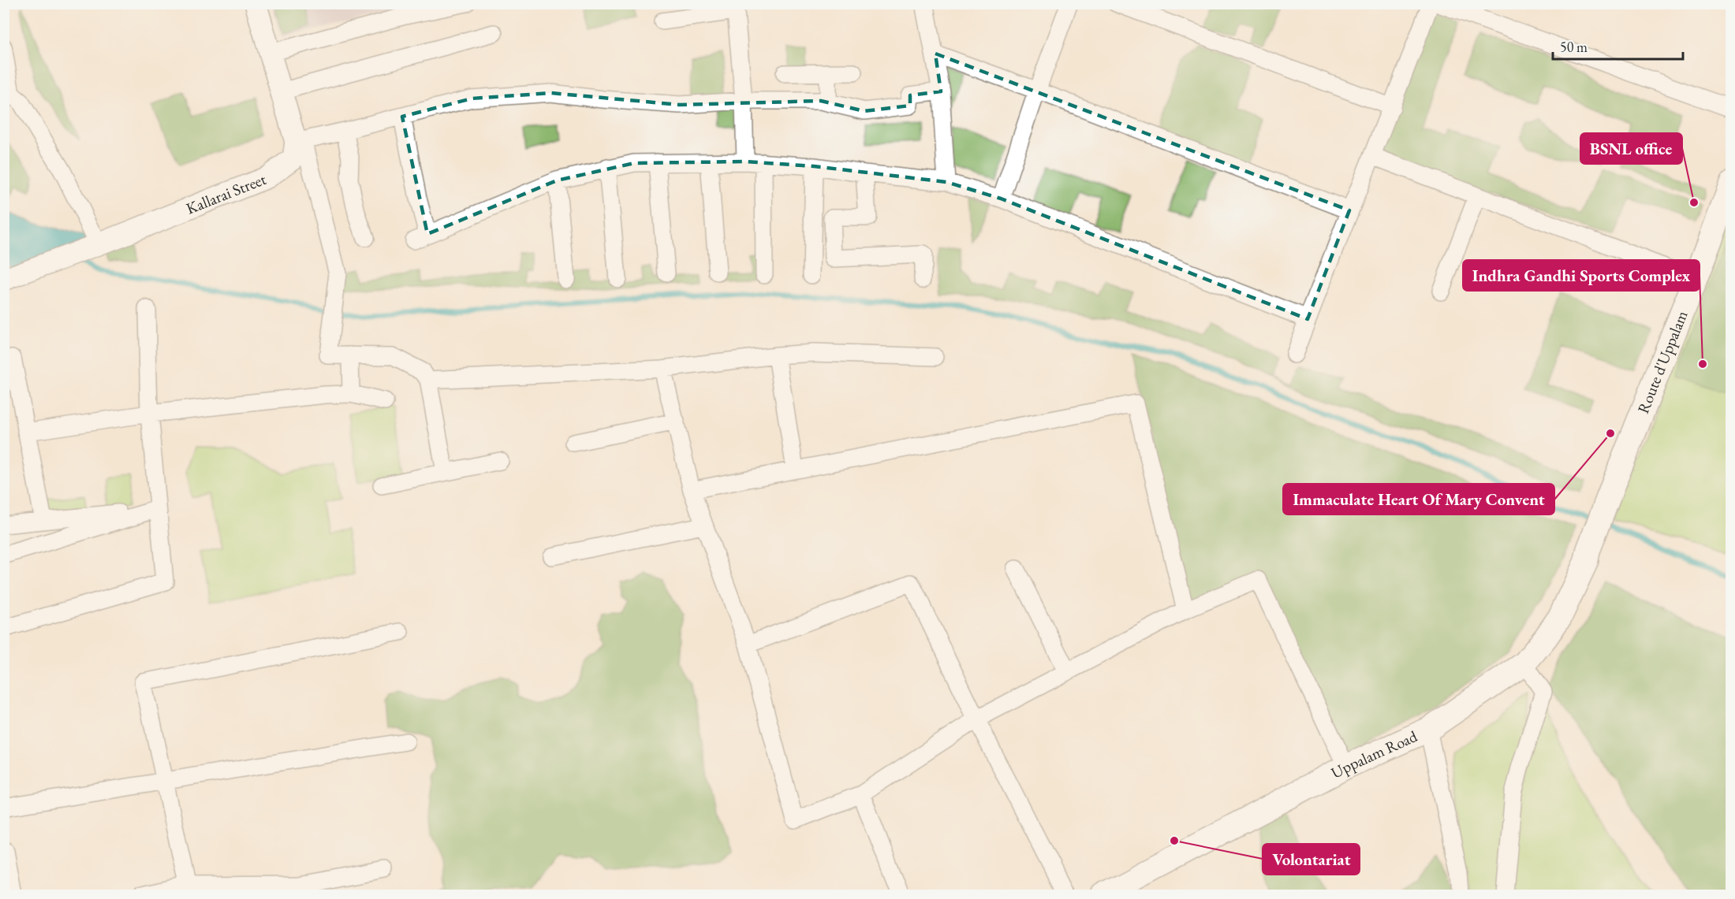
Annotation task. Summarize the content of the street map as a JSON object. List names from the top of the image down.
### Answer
{
  "streets": {
    "main road": ["Route d'Uppalam", "Uppalam Road"],
    "street": ["Kallarai Street"]
  },
  "crossings": [
    ["Route d'Uppalam", "Uppalam Road"]
  ],
  "places": [
    "BSNL office",
    "Indhra Gandhi Sports Complex",
    "Immaculate Heart Of Mary Convent",
    "Volontariat"
  ],
  "scale_bar": "50 m"
}
